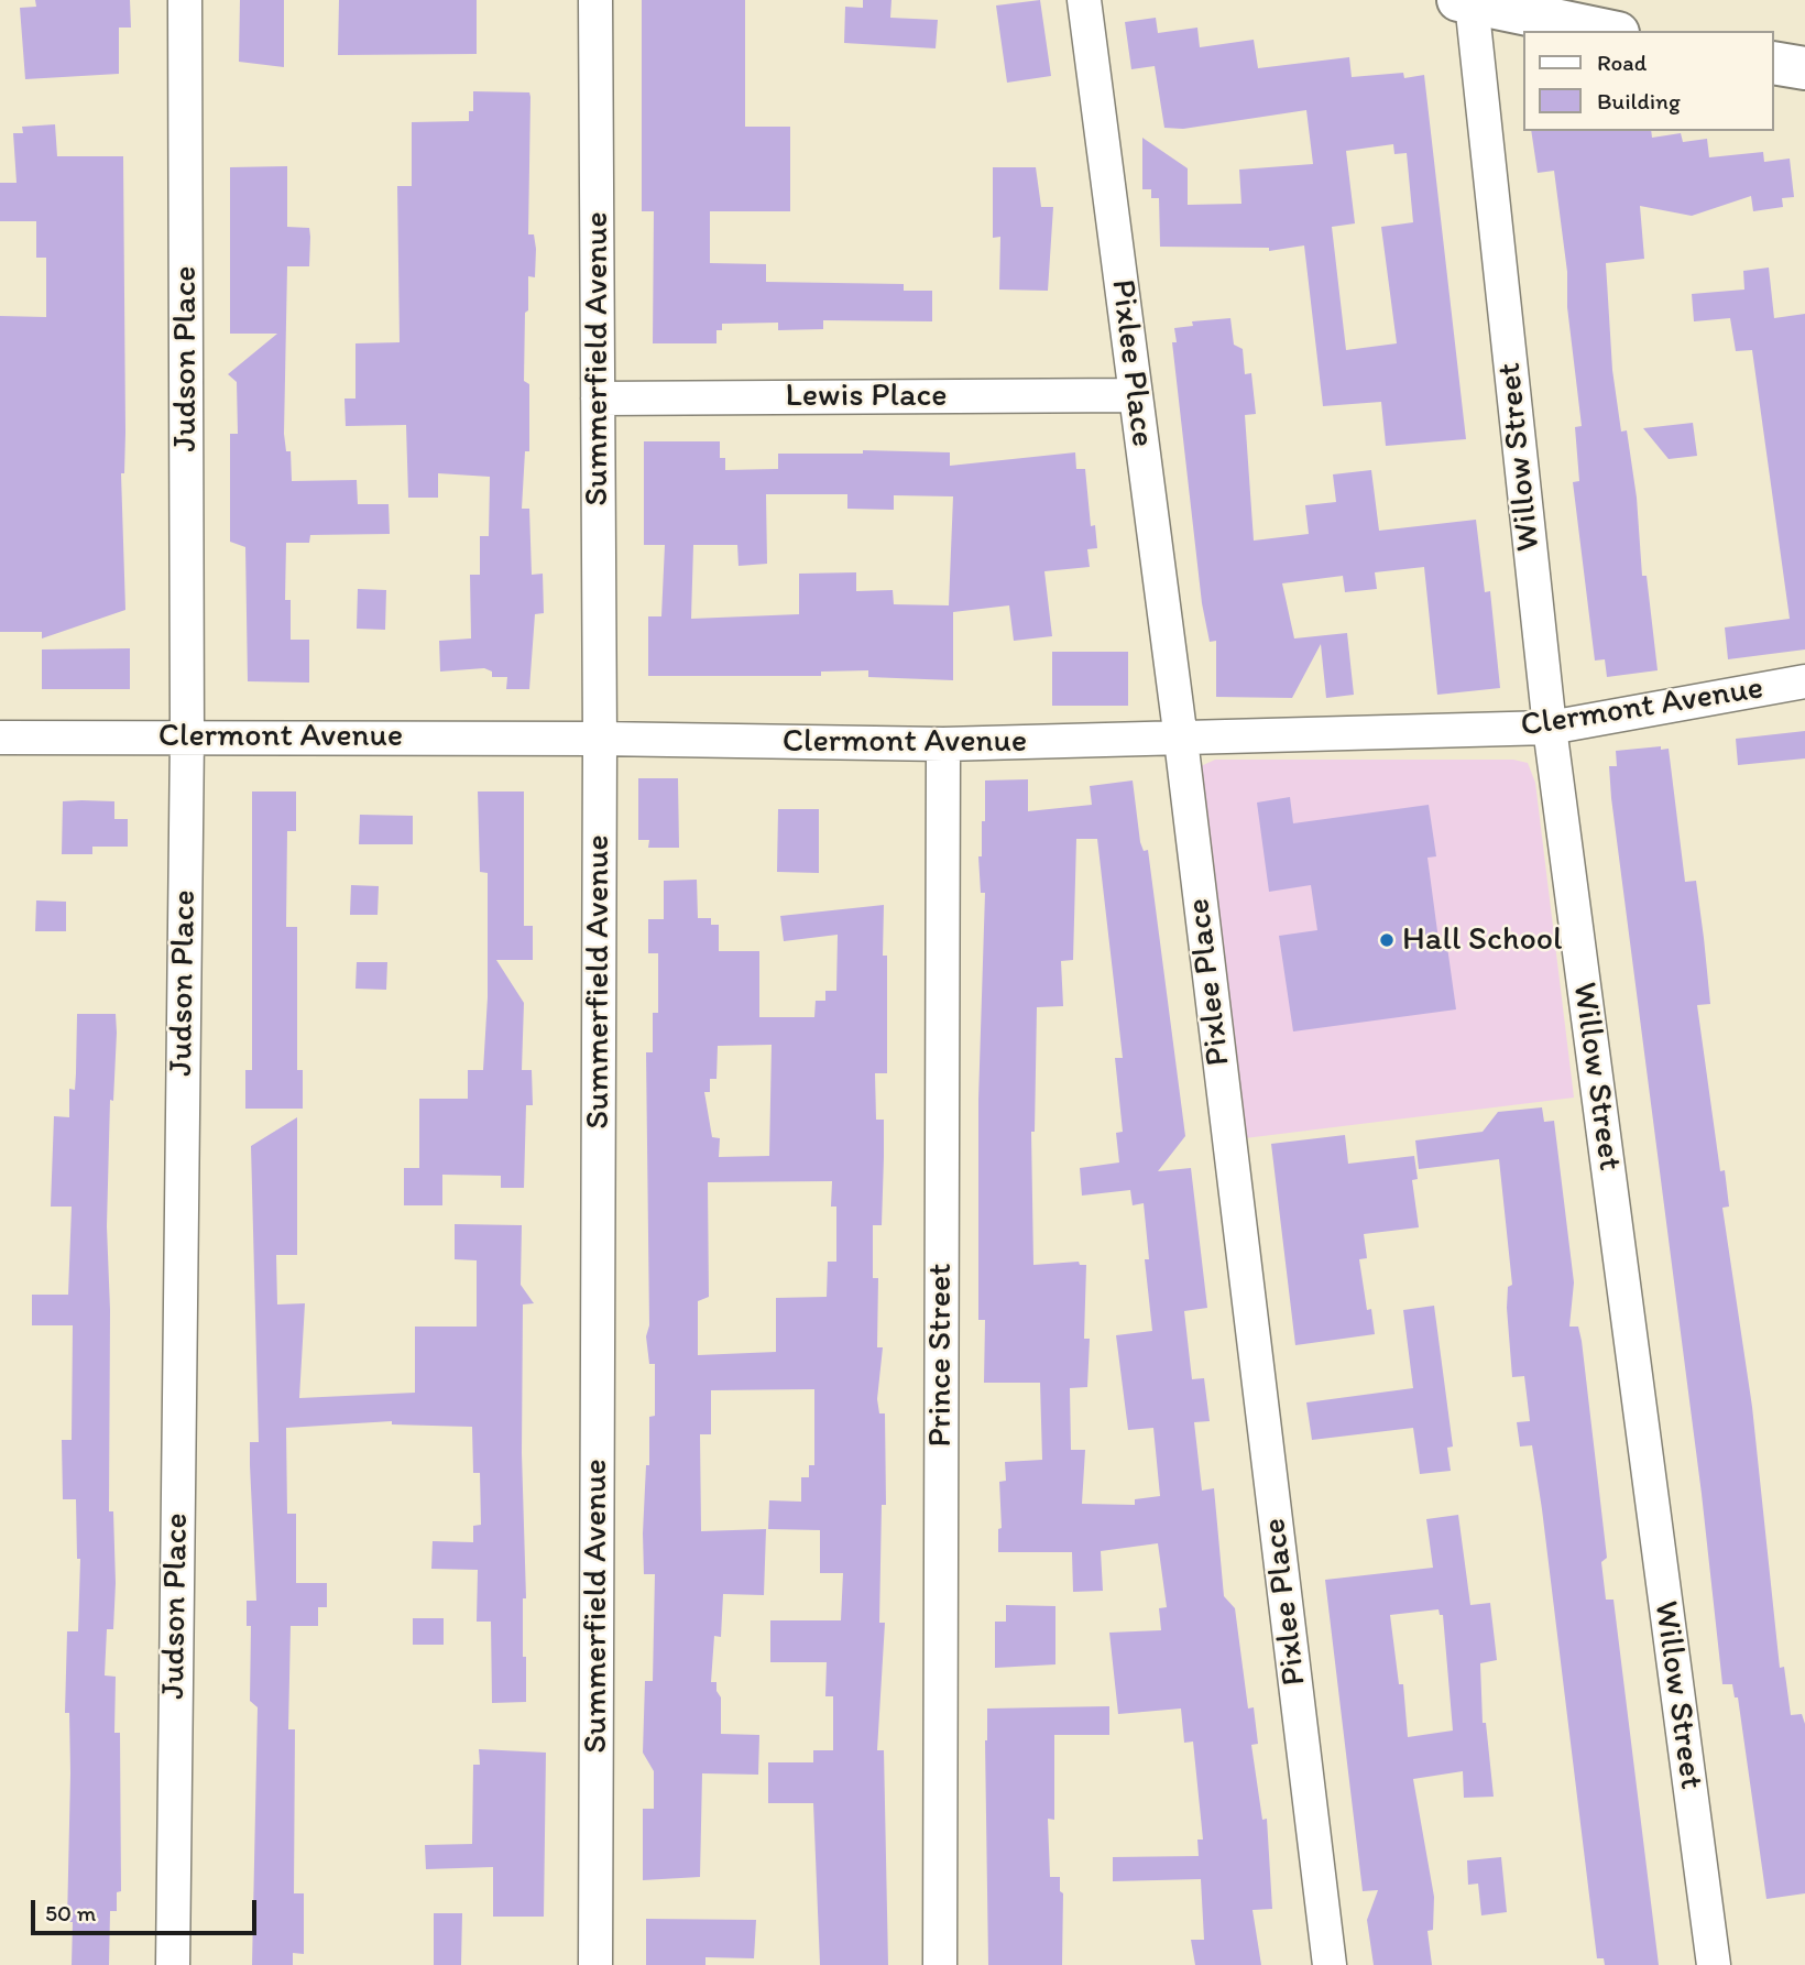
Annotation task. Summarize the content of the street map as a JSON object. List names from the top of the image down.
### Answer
{
  "streets": {
    "street": [
      "Judson Place",
      "Summerfield Avenue",
      "Pixlee Place",
      "Lewis Place",
      "Willow Street",
      "Clermont Avenue",
      "Prince Street"
    ]
  },
  "crossings": [
    ["Judson Place", "Clermont Avenue"],
    ["Summerfield Avenue", "Lewis Place"],
    ["Summerfield Avenue", "Clermont Avenue"],
    ["Pixlee Place", "Lewis Place"],
    ["Pixlee Place", "Clermont Avenue"],
    ["Willow Street", "Clermont Avenue"],
    ["Clermont Avenue", "Prince Street"]
  ],
  "places": ["Hall School"],
  "legend": ["Road", "Building"],
  "scale_bar": "50 m"
}
